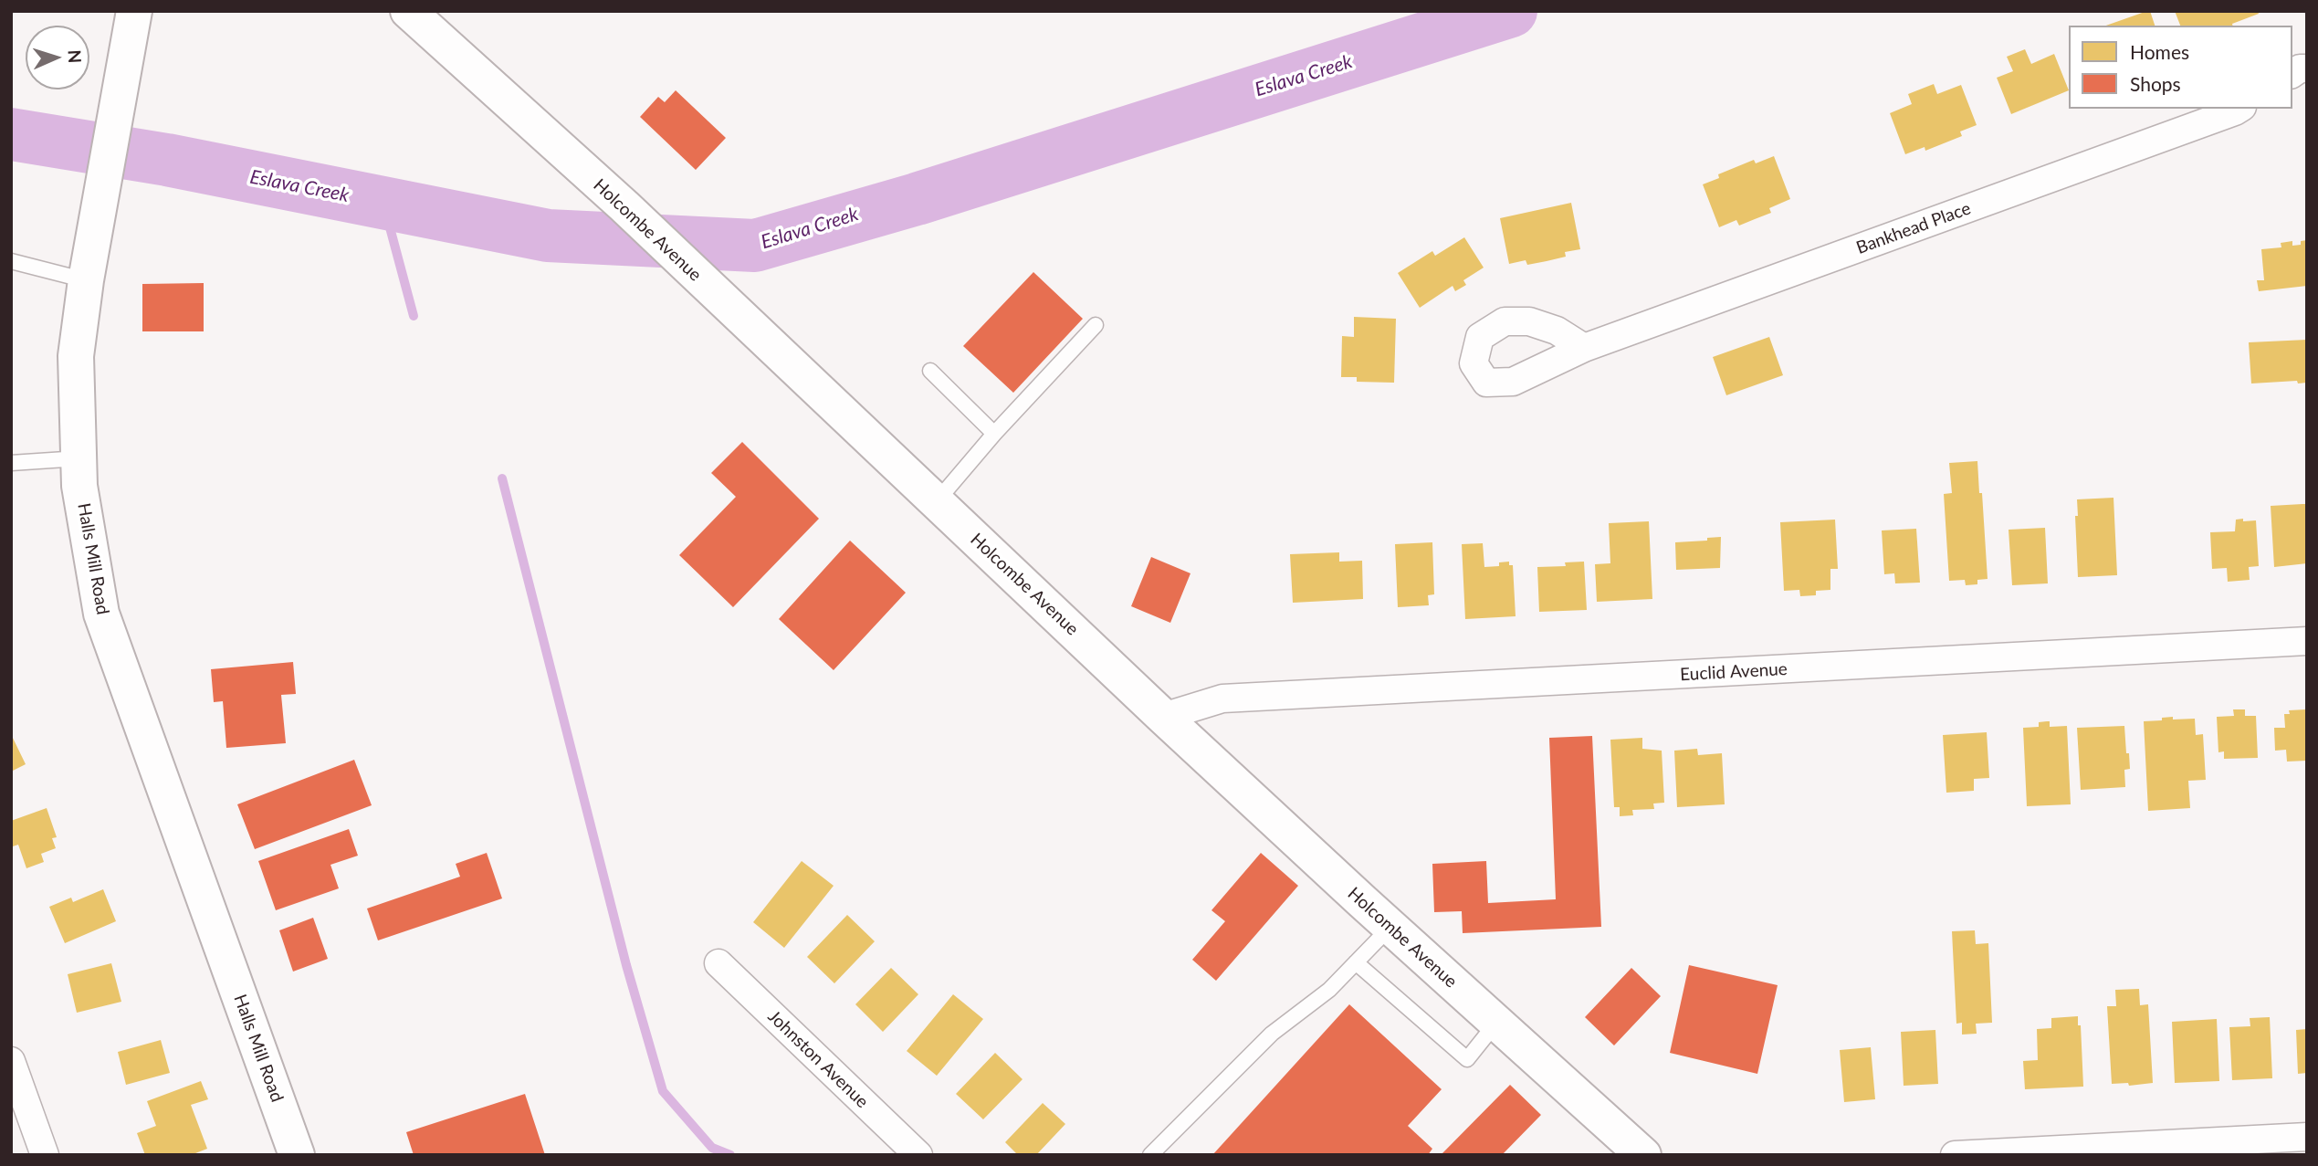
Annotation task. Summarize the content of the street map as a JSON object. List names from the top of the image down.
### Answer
{
  "streets": {
    "street": [
      "Bankhead Place",
      "Holcombe Avenue",
      "Halls Mill Road",
      "Euclid Avenue",
      "Johnston Avenue"
    ]
  },
  "crossings": [
    ["Holcombe Avenue", "Euclid Avenue"]
  ],
  "water": ["Eslava Creek"],
  "legend": ["Homes", "Shops"],
  "north": "right"
}
